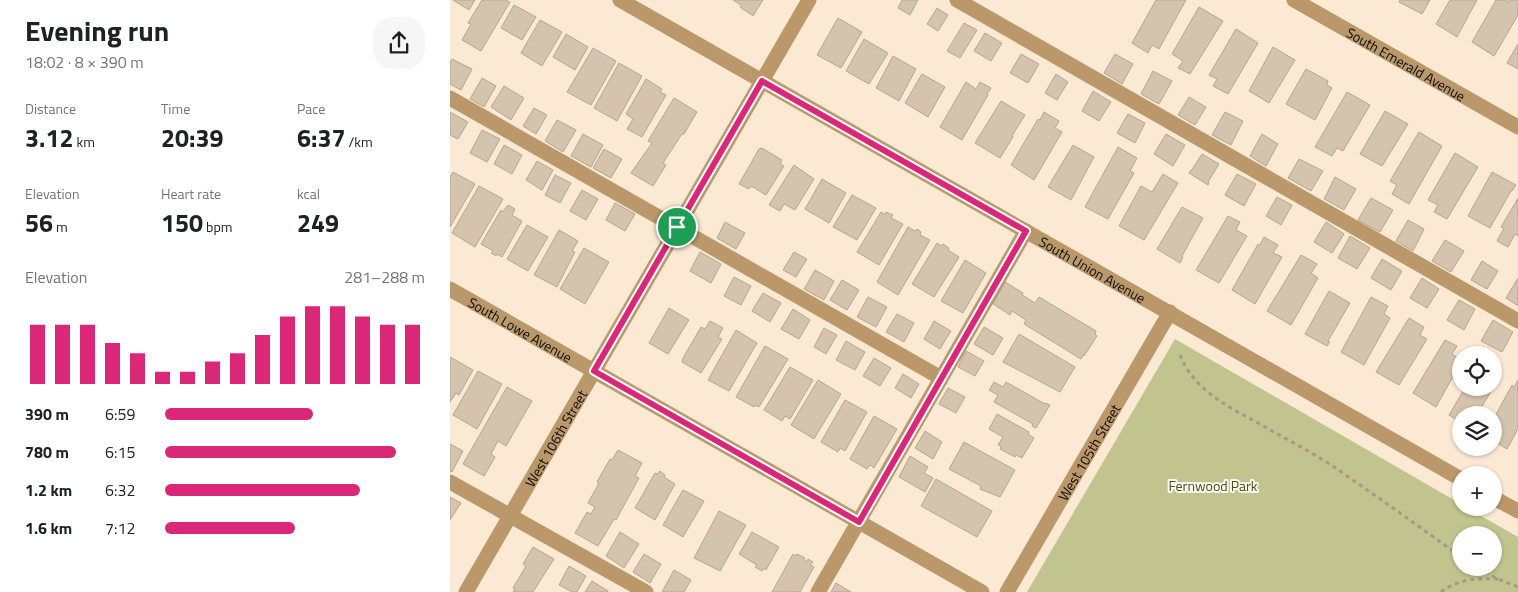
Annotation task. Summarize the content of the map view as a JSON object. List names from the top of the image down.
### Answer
{
  "streets": {
    "street": [
      "South Emerald Avenue",
      "South Union Avenue",
      "South Lowe Avenue",
      "West 106th Street",
      "West 105th Street"
    ]
  },
  "crossings": [
    ["South Union Avenue", "West 106th Street"],
    ["South Union Avenue", "West 105th Street"],
    ["South Lowe Avenue", "West 106th Street"]
  ],
  "parks": ["Fernwood Park"],
  "page": {
    "heading": ["Evening run", "18:02 · 8 × 390 m"],
    "stats": [
      ["Distance", "3.12 km"],
      ["Time", "20:39"],
      ["Pace", "6:37 /km"],
      ["Elevation", "56 m"],
      ["Heart rate", "150 bpm"],
      ["kcal", "249"]
    ],
    "chart": ["Elevation", "281–288 m"],
    "map_buttons": ["+", "−"],
    "list": [
      {
        "name": "390 m",
        "note": "6:59"
      },
      {
        "name": "780 m",
        "note": "6:15"
      },
      {
        "name": "1.2 km",
        "note": "6:32"
      },
      {
        "name": "1.6 km",
        "note": "7:12"
      }
    ]
  }
}
